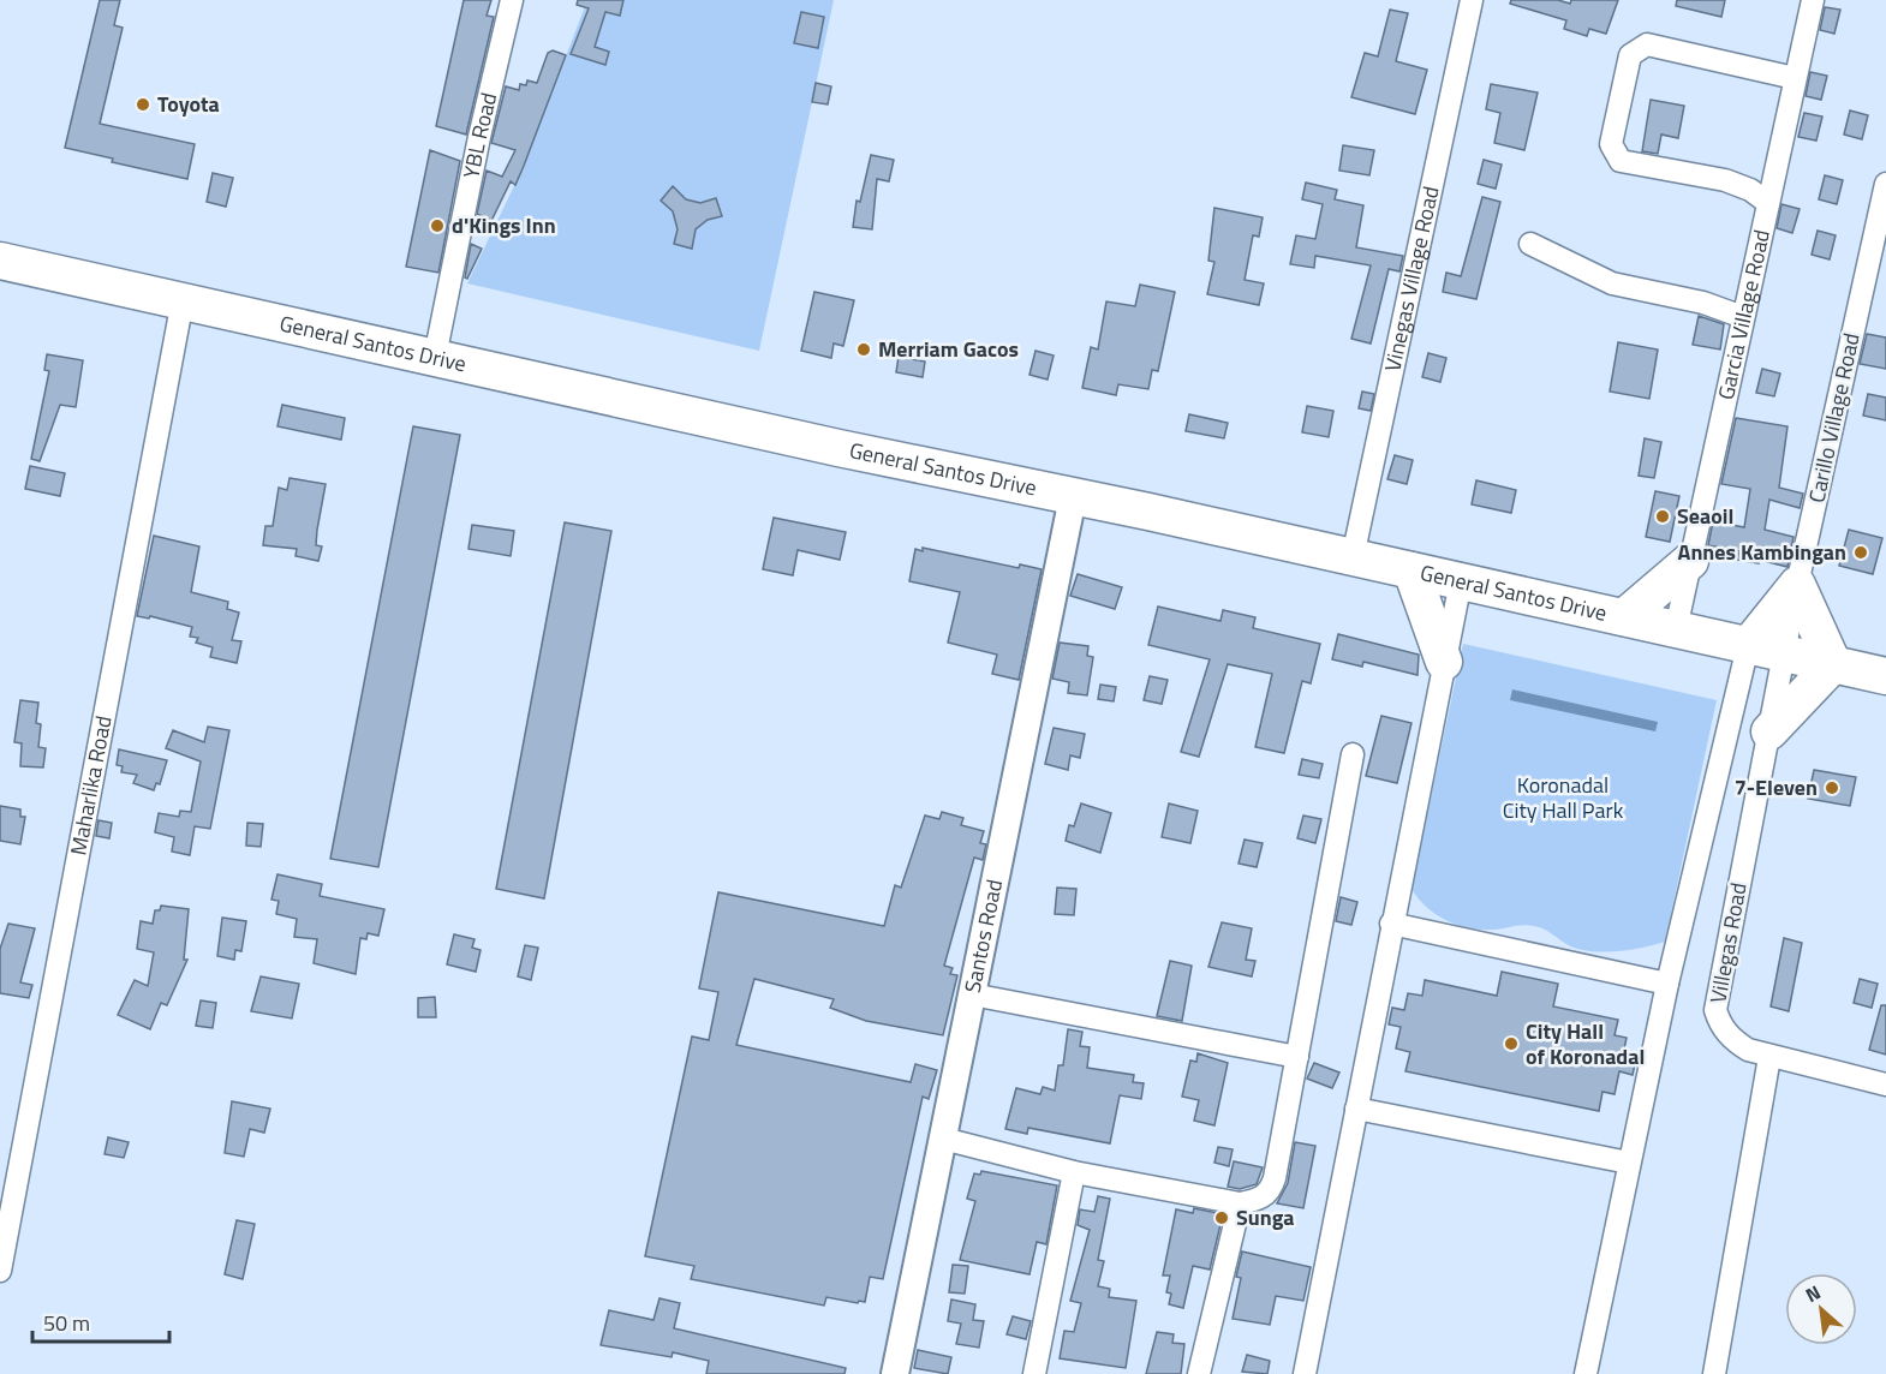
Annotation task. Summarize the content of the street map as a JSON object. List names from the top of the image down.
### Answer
{
  "streets": {
    "highway": ["General Santos Drive"],
    "street": [
      "YBL Road",
      "Vinegas Village Road",
      "Garcia Village Road",
      "Carillo Village Road",
      "Maharlika Road",
      "Santos Road",
      "Villegas Road"
    ]
  },
  "crossings": [
    ["YBL Road", "General Santos Drive"],
    ["Vinegas Village Road", "General Santos Drive"],
    ["Garcia Village Road", "General Santos Drive"],
    ["General Santos Drive", "Carillo Village Road"],
    ["General Santos Drive", "Maharlika Road"],
    ["General Santos Drive", "Santos Road"],
    ["General Santos Drive", "Villegas Road"],
    ["Carillo Village Road", "Villegas Road"]
  ],
  "parks": ["Koronadal City Hall Park"],
  "places": [
    "Toyota",
    "d'Kings Inn",
    "Merriam Gacos",
    "Seaoil",
    "Annes Kambingan",
    "7-Eleven",
    "City Hall of Koronadal",
    "Sunga"
  ],
  "scale_bar": "50 m",
  "north": "top left"
}
